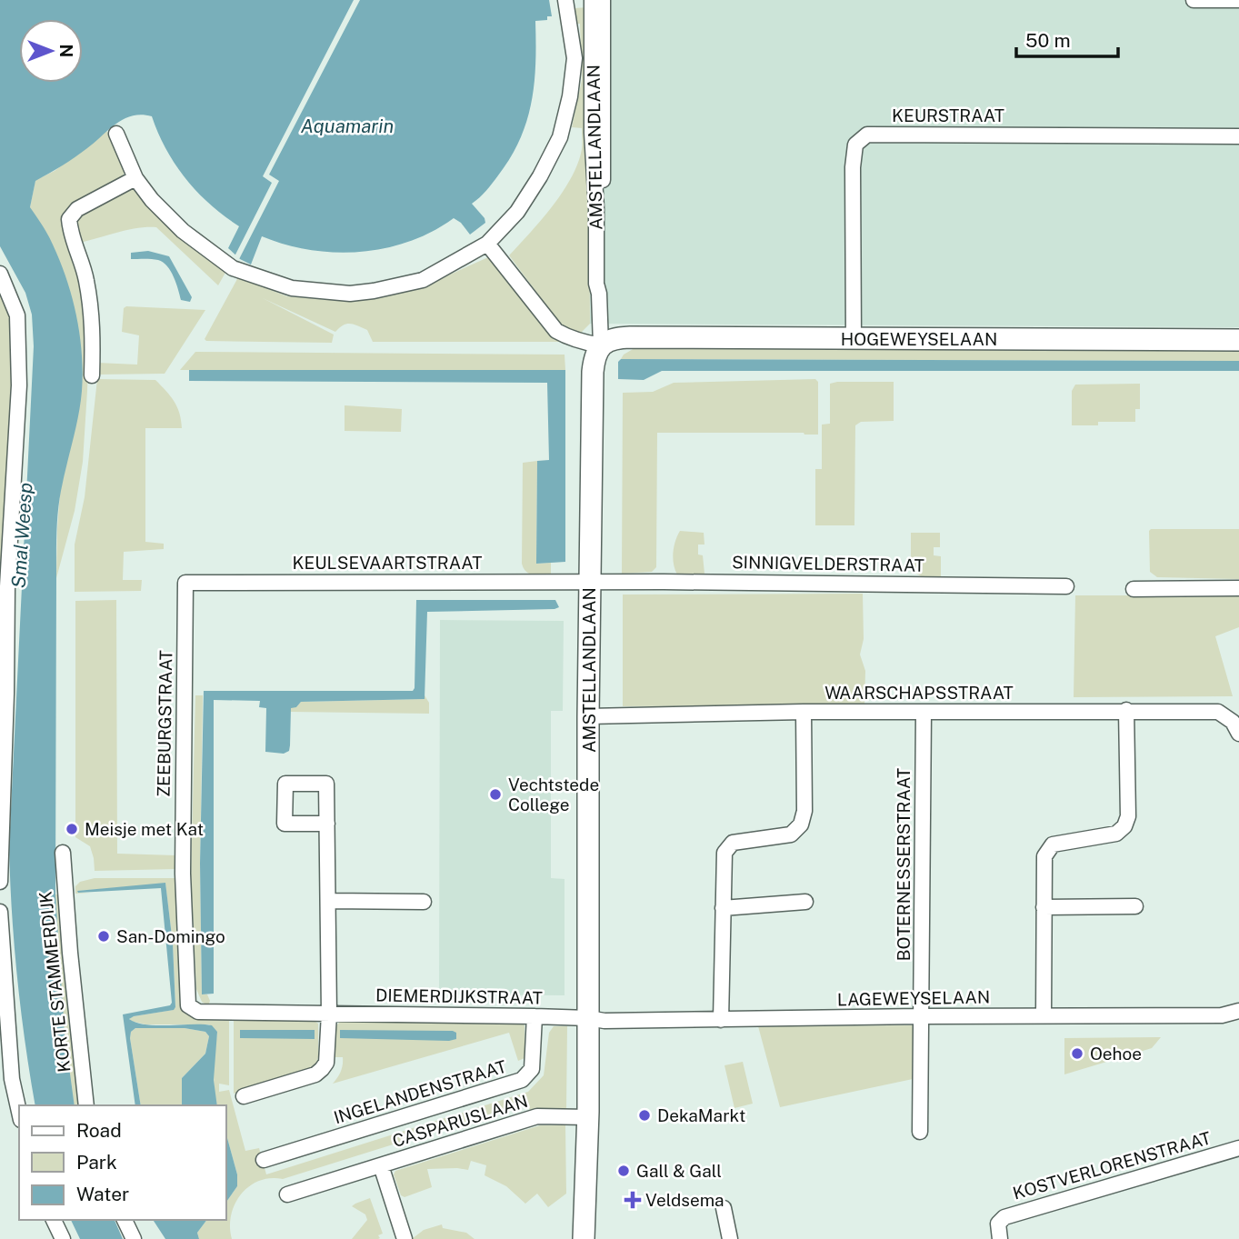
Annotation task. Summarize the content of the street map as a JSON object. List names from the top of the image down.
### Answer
{
  "streets": {
    "main road": ["AMSTELLANDLAAN", "HOGEWEYSELAAN"],
    "street": [
      "KEURSTRAAT",
      "KEULSEVAARTSTRAAT",
      "SINNIGVELDERSTRAAT",
      "WAARSCHAPSSTRAAT",
      "ZEEBURGSTRAAT",
      "BOTERNESSERSTRAAT",
      "KORTE STAMMERDIJK",
      "DIEMERDIJKSTRAAT",
      "LAGEWEYSELAAN",
      "INGELANDENSTRAAT",
      "CASPARUSLAAN",
      "KOSTVERLORENSTRAAT"
    ]
  },
  "crossings": [
    ["KEURSTRAAT", "HOGEWEYSELAAN"],
    ["AMSTELLANDLAAN", "HOGEWEYSELAAN"],
    ["AMSTELLANDLAAN", "KEULSEVAARTSTRAAT"],
    ["AMSTELLANDLAAN", "SINNIGVELDERSTRAAT"],
    ["AMSTELLANDLAAN", "WAARSCHAPSSTRAAT"],
    ["AMSTELLANDLAAN", "DIEMERDIJKSTRAAT"],
    ["AMSTELLANDLAAN", "LAGEWEYSELAAN"],
    ["AMSTELLANDLAAN", "CASPARUSLAAN"],
    ["KEULSEVAARTSTRAAT", "SINNIGVELDERSTRAAT"],
    ["KEULSEVAARTSTRAAT", "ZEEBURGSTRAAT"],
    ["WAARSCHAPSSTRAAT", "BOTERNESSERSTRAAT"],
    ["ZEEBURGSTRAAT", "DIEMERDIJKSTRAAT"],
    ["BOTERNESSERSTRAAT", "LAGEWEYSELAAN"],
    ["DIEMERDIJKSTRAAT", "LAGEWEYSELAAN"],
    ["DIEMERDIJKSTRAAT", "INGELANDENSTRAAT"]
  ],
  "water": ["Aquamarin", "Smal Weesp"],
  "places": {
    "other": [
      "Vechtstede College",
      "Meisje met Kat",
      "San-Domingo",
      "Oehoe",
      "DekaMarkt",
      "Gall & Gall"
    ],
    "health": ["Veldsema"]
  },
  "legend": ["Road", "Park", "Water"],
  "scale_bar": "50 m",
  "north": "right"
}
